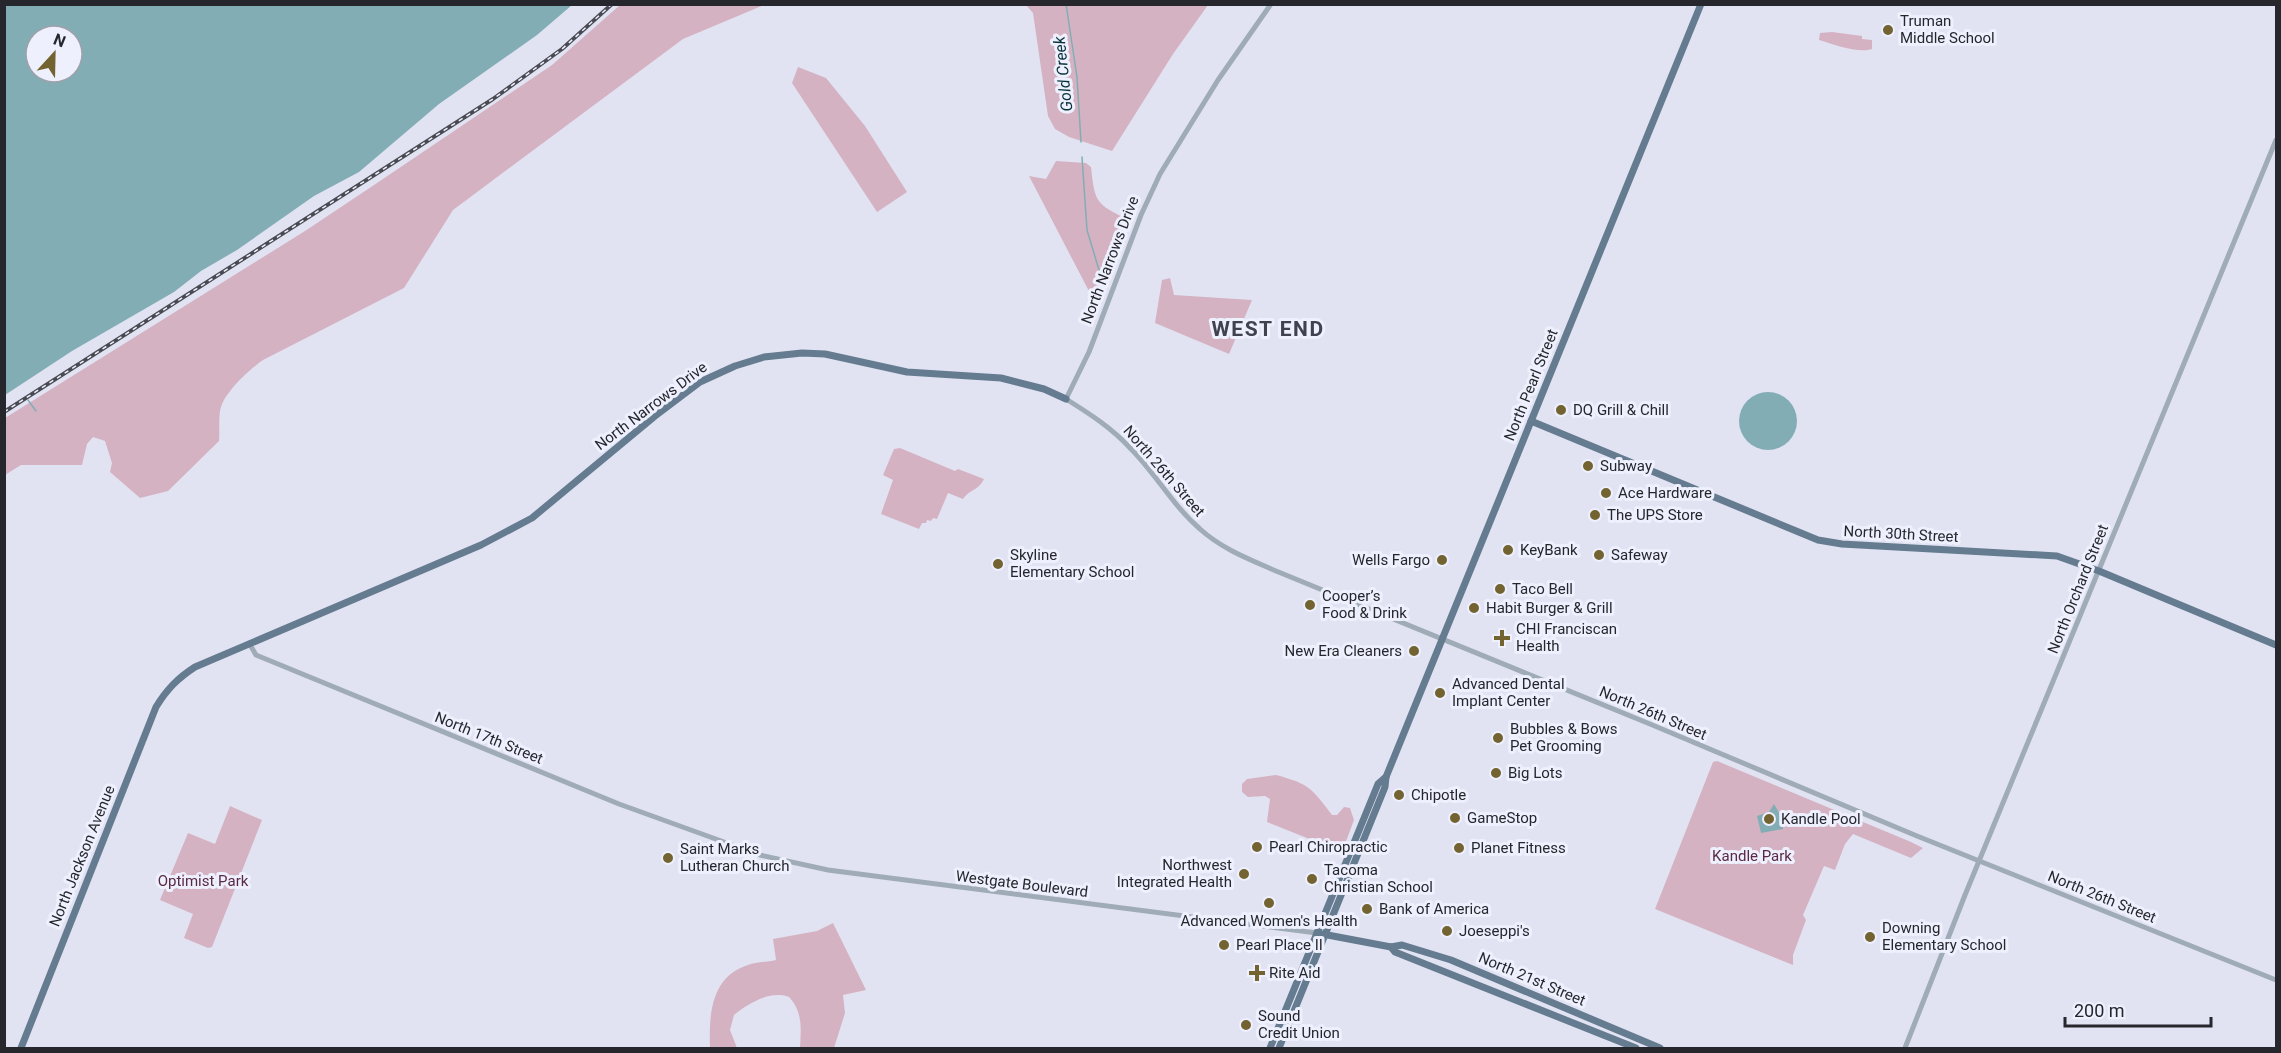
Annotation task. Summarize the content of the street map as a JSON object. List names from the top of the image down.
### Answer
{
  "streets": {
    "main road": [
      "North Narrows Drive",
      "North Pearl Street",
      "North 30th Street",
      "North Jackson Avenue",
      "North 21st Street"
    ],
    "street": [
      "North 26th Street",
      "North Orchard Street",
      "North 17th Street",
      "Westgate Boulevard"
    ]
  },
  "crossings": [
    ["North Narrows Drive", "North 26th Street"],
    ["North Narrows Drive", "North 17th Street"],
    ["North Narrows Drive", "North Jackson Avenue"],
    ["North Pearl Street", "North 26th Street"],
    ["North Pearl Street", "North 30th Street"],
    ["North Pearl Street", "Westgate Boulevard"],
    ["North Pearl Street", "North 21st Street"],
    ["North 26th Street", "North Orchard Street"],
    ["North 30th Street", "North Orchard Street"],
    ["North 17th Street", "Westgate Boulevard"],
    ["Westgate Boulevard", "North 21st Street"]
  ],
  "districts": ["WEST END"],
  "water": ["Gold Creek"],
  "parks": ["Kandle Park", "Optimist Park"],
  "places": {
    "other": [
      "Truman Middle School",
      "DQ Grill & Chill",
      "Subway",
      "Ace Hardware",
      "The UPS Store",
      "KeyBank",
      "Safeway",
      "Wells Fargo",
      "Skyline Elementary School",
      "Taco Bell",
      "Cooper’s Food & Drink",
      "Habit Burger & Grill",
      "New Era Cleaners",
      "Advanced Dental Implant Center",
      "Bubbles & Bows Pet Grooming",
      "Big Lots",
      "Chipotle",
      "GameStop",
      "Kandle Pool",
      "Pearl Chiropractic",
      "Planet Fitness",
      "Saint Marks Lutheran Church",
      "Northwest Integrated Health",
      "Tacoma Christian School",
      "Advanced Women's Health",
      "Bank of America",
      "Joeseppi's",
      "Downing Elementary School",
      "Pearl Place II",
      "Sound Credit Union"
    ],
    "health": ["CHI Franciscan Health", "Rite Aid"]
  },
  "scale_bar": "200 m",
  "north": "top"
}
